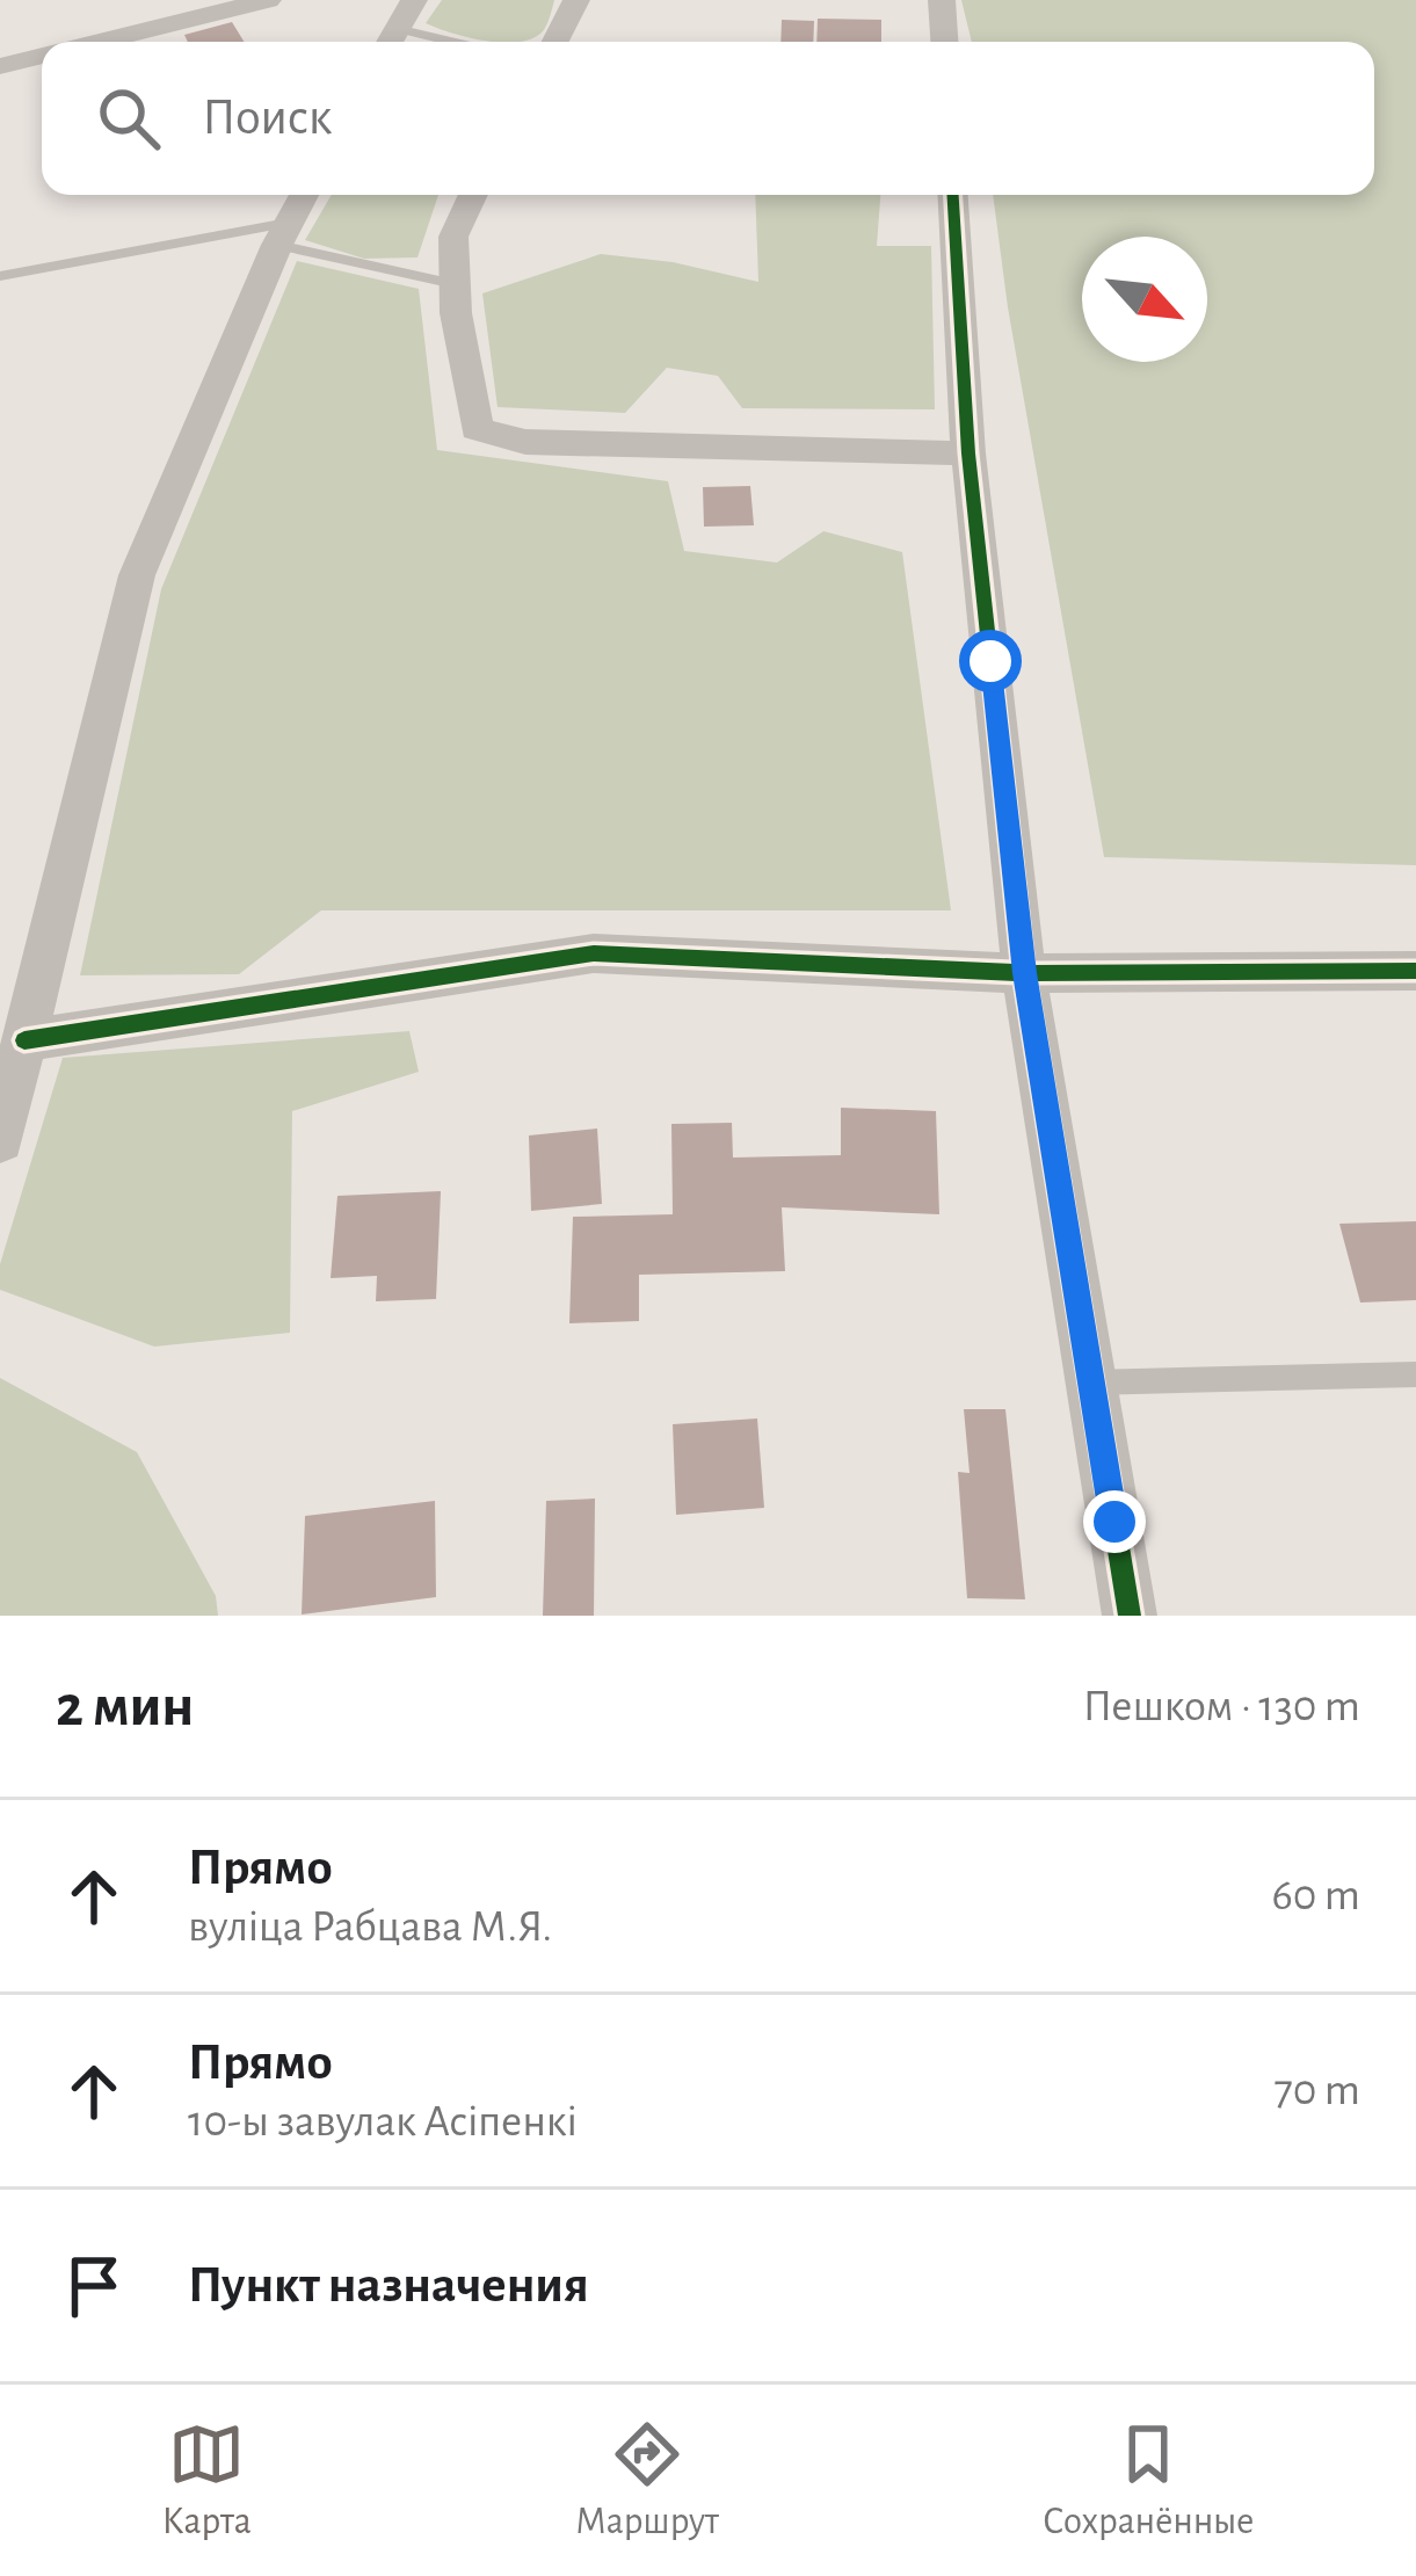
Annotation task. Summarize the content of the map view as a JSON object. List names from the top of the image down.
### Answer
{
  "north": "bottom right",
  "page": {
    "search": "Поиск",
    "heading": ["2 мин", "Пешком · 130 m"],
    "list": [
      ["Прямо", "вуліца Рабцава М.Я.", "60 m"],
      ["Прямо", "10-ы завулак Асіпенкі", "70 m"],
      "Пункт назначения"
    ],
    "nav": ["Карта", "Маршрут", "Сохранённые"]
  }
}
